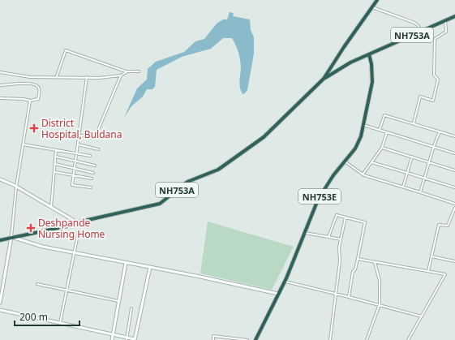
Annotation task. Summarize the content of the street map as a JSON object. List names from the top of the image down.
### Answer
{
  "streets": {
    "highway": ["NH753A", "NH753E"]
  },
  "crossings": [
    ["NH753A", "NH753E"]
  ],
  "places": {
    "health": ["District Hospital, Buldana", "Deshpande Nursing Home"]
  },
  "scale_bar": "200 m"
}
